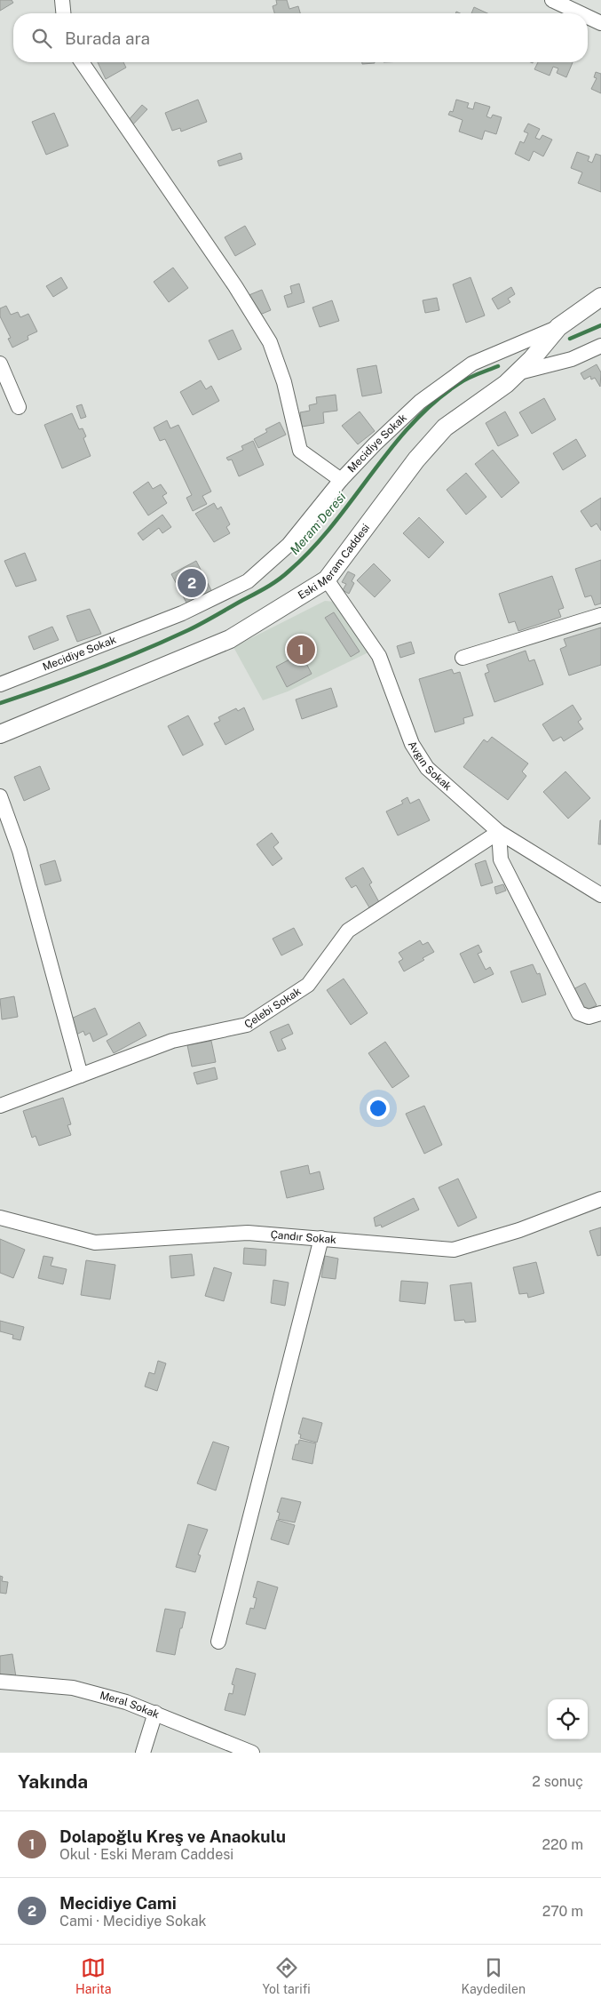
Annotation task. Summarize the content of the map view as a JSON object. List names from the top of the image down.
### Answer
{
  "streets": {
    "street": [
      "Mecidiye Sokak",
      "Eski Meram Caddesi",
      "Avgın Sokak",
      "Çelebi Sokak",
      "Çandır Sokak",
      "Meral Sokak"
    ]
  },
  "crossings": [
    ["Mecidiye Sokak", "Eski Meram Caddesi"],
    ["Eski Meram Caddesi", "Avgın Sokak"],
    ["Avgın Sokak", "Çelebi Sokak"]
  ],
  "water": ["Meram Deresi"],
  "page": {
    "search": "Burada ara",
    "pins": ["2", "1"],
    "heading": ["Yakında", "2 sonuç"],
    "list": [
      {
        "mark": "1",
        "name": "Dolapoğlu Kreş ve Anaokulu",
        "note": "Okul · Eski Meram Caddesi",
        "value": "220 m"
      },
      {
        "mark": "2",
        "name": "Mecidiye Cami",
        "note": "Cami · Mecidiye Sokak",
        "value": "270 m"
      }
    ],
    "nav": ["Harita", "Yol tarifi", "Kaydedilen"]
  }
}
